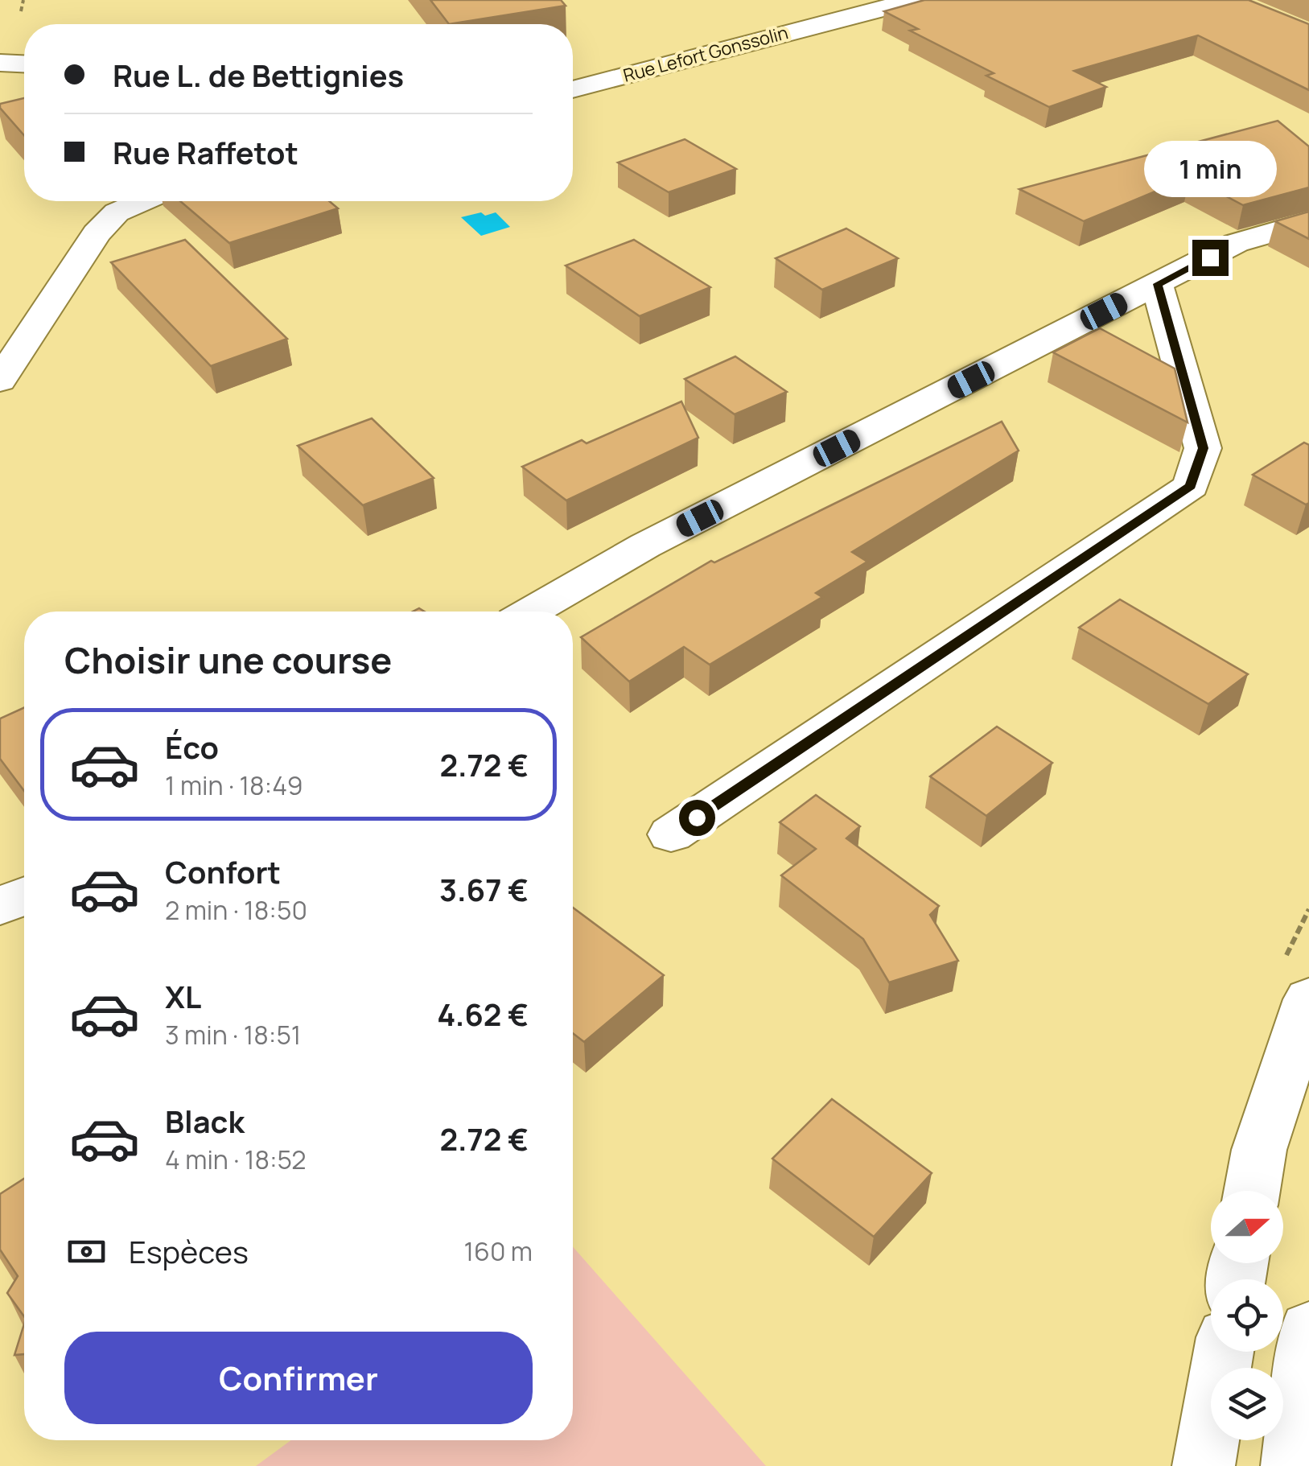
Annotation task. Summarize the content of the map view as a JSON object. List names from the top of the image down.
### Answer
{
  "streets": {
    "street": ["Rue Lefort Gonssolin"]
  },
  "north": "right",
  "page": {
    "banner": ["Rue L. de Bettignies", "Rue Raffetot"],
    "bubble": "1 min",
    "heading": "Choisir une course",
    "list": [
      {
        "name": "Éco",
        "note": "1 min · 18:49",
        "value": "2.72 €"
      },
      {
        "name": "Confort",
        "note": "2 min · 18:50",
        "value": "3.67 €"
      },
      {
        "name": "XL",
        "note": "3 min · 18:51",
        "value": "4.62 €"
      },
      {
        "name": "Black",
        "note": "4 min · 18:52",
        "value": "2.72 €"
      }
    ],
    "pay": ["Espèces", "160 m"],
    "buttons": "Confirmer"
  }
}
